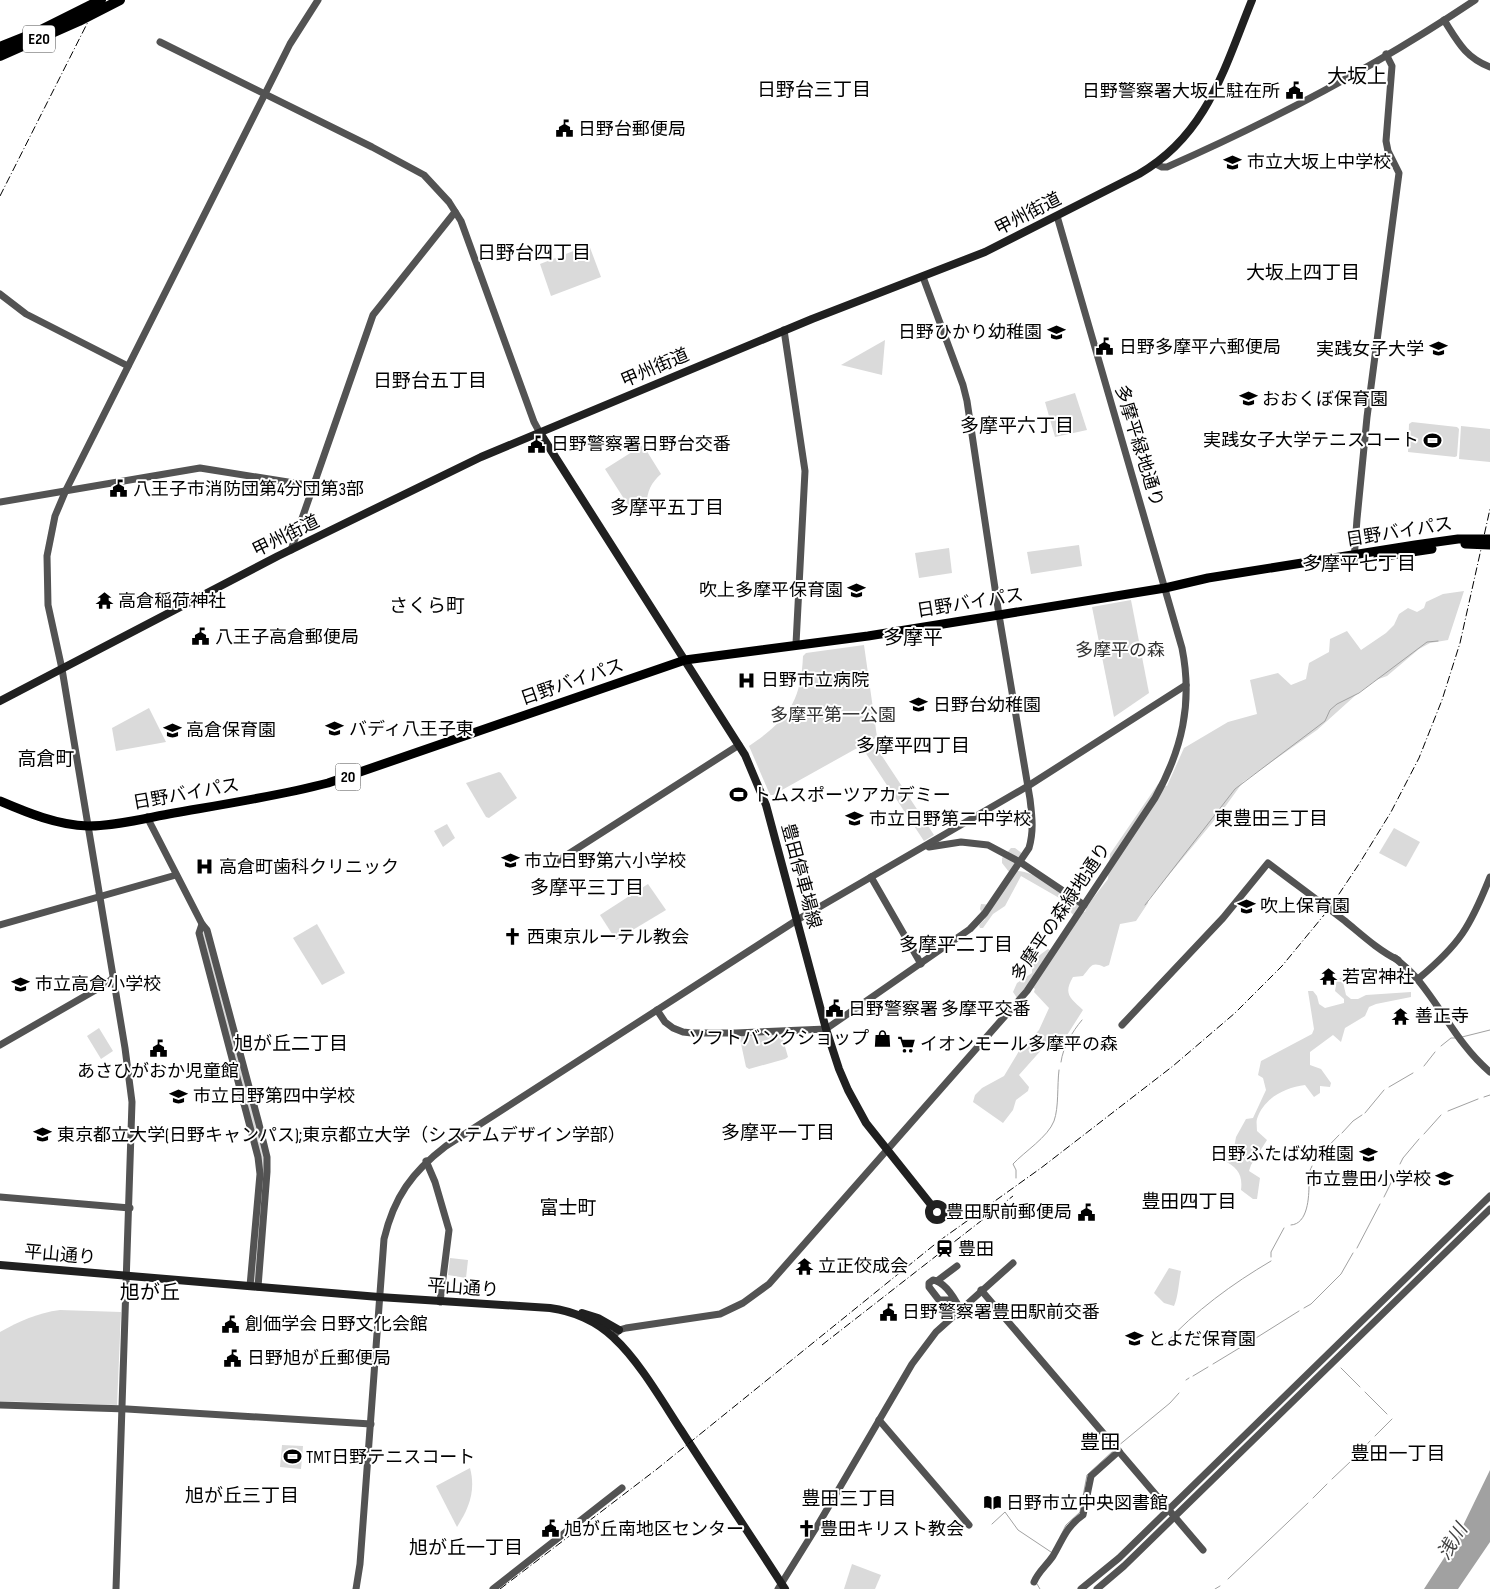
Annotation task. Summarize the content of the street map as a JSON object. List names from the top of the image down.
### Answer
{
  "streets": {
    "highway": ["E20", "日野バイパス", "20"],
    "main road": ["甲州街道", "豊田停車場線", "平山通り"],
    "street": ["多摩平緑地通り", "多摩平の森緑地通り"]
  },
  "crossings": [
    ["甲州街道", "多摩平緑地通り"],
    ["甲州街道", "豊田停車場線"],
    ["多摩平緑地通り", "日野バイパス"],
    ["多摩平緑地通り", "多摩平の森緑地通り"],
    ["日野バイパス", "豊田停車場線"],
    ["豊田停車場線", "多摩平の森緑地通り"],
    ["多摩平の森緑地通り", "平山通り"]
  ],
  "districts": [
    "大坂上",
    "日野台三丁目",
    "日野台四丁目",
    "大坂上四丁目",
    "日野台五丁目",
    "多摩平六丁目",
    "多摩平五丁目",
    "多摩平七丁目",
    "さくら町",
    "多摩平",
    "多摩平四丁目",
    "高倉町",
    "東豊田三丁目",
    "多摩平三丁目",
    "多摩平二丁目",
    "旭が丘二丁目",
    "多摩平一丁目",
    "豊田四丁目",
    "富士町",
    "旭が丘",
    "豊田",
    "豊田一丁目",
    "旭が丘三丁目",
    "豊田三丁目",
    "旭が丘一丁目"
  ],
  "water": ["浅川"],
  "parks": ["多摩平の森", "多摩平第一公園"],
  "places": {
    "public building": [
      "日野警察署大坂上駐在所",
      "日野台郵便局",
      "日野多摩平六郵便局",
      "日野警察署日野台交番",
      "八王子市消防団第4分団第3部",
      "八王子高倉郵便局",
      "日野警察署 多摩平交番",
      "あさひがおか児童館",
      "豊田駅前郵便局",
      "日野警察署豊田駅前交番",
      "創価学会 日野文化会館",
      "日野旭が丘郵便局",
      "旭が丘南地区センター"
    ],
    "school or university": [
      "市立大坂上中学校",
      "日野ひかり幼稚園",
      "実践女子大学",
      "おおくぼ保育園",
      "吹上多摩平保育園",
      "日野台幼稚園",
      "バディ八王子東",
      "高倉保育園",
      "市立日野第二中学校",
      "市立日野第六小学校",
      "吹上保育園",
      "市立高倉小学校",
      "市立日野第四中学校",
      "東京都立大学(日野キャンパス);東京都立大学（システムデザイン学部）",
      "日野ふたば幼稚園",
      "市立豊田小学校",
      "とよだ保育園"
    ],
    "sports": ["実践女子大学テニスコート", "トムスポーツアカデミー", "TMT日野テニスコート"],
    "temple": [
      "高倉稲荷神社",
      "若宮神社",
      "善正寺",
      "立正佼成会"
    ],
    "hospital": ["日野市立病院", "高倉町歯科クリニック"],
    "church": ["西東京ルーテル教会", "豊田キリスト教会"],
    "shop": ["ソフトバンクショップ"],
    "supermarket": ["イオンモール多摩平の森"],
    "station": ["豊田"],
    "library": ["日野市立中央図書館"]
  }
}
